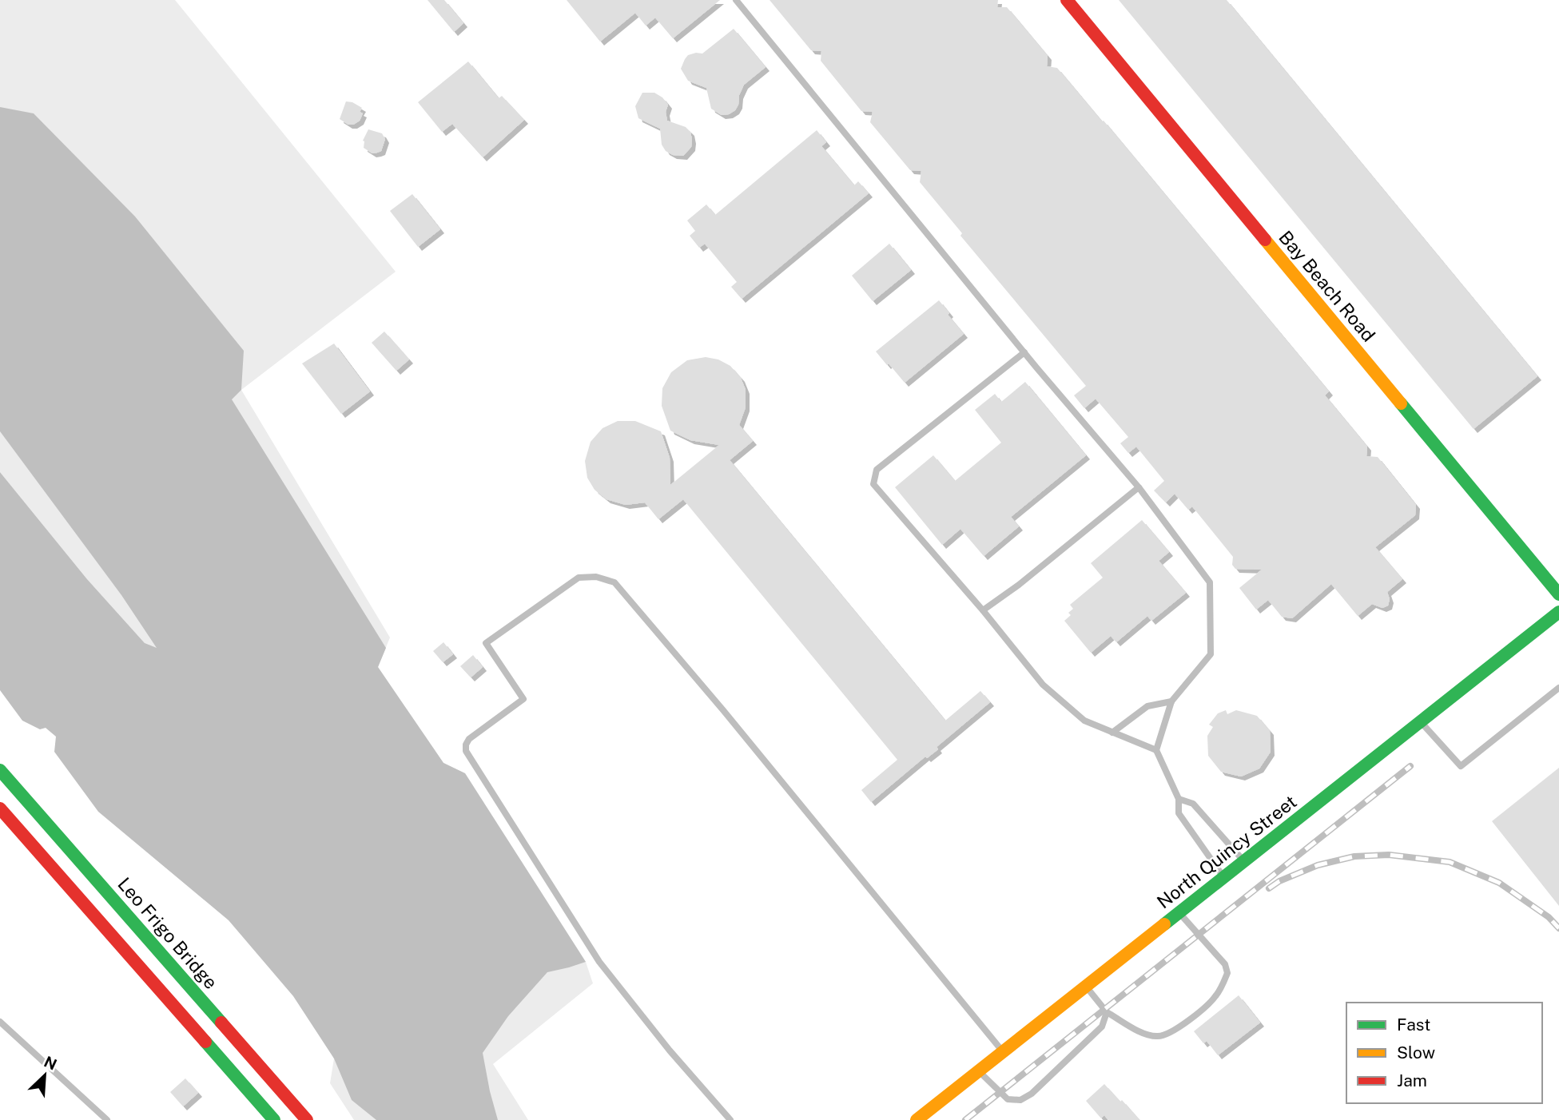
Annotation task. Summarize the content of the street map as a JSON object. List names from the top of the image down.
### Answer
{
  "streets": {
    "main road": ["Bay Beach Road", "North Quincy Street", "Leo Frigo Bridge"]
  },
  "legend": ["Fast", "Slow", "Jam"],
  "north": "top right"
}
